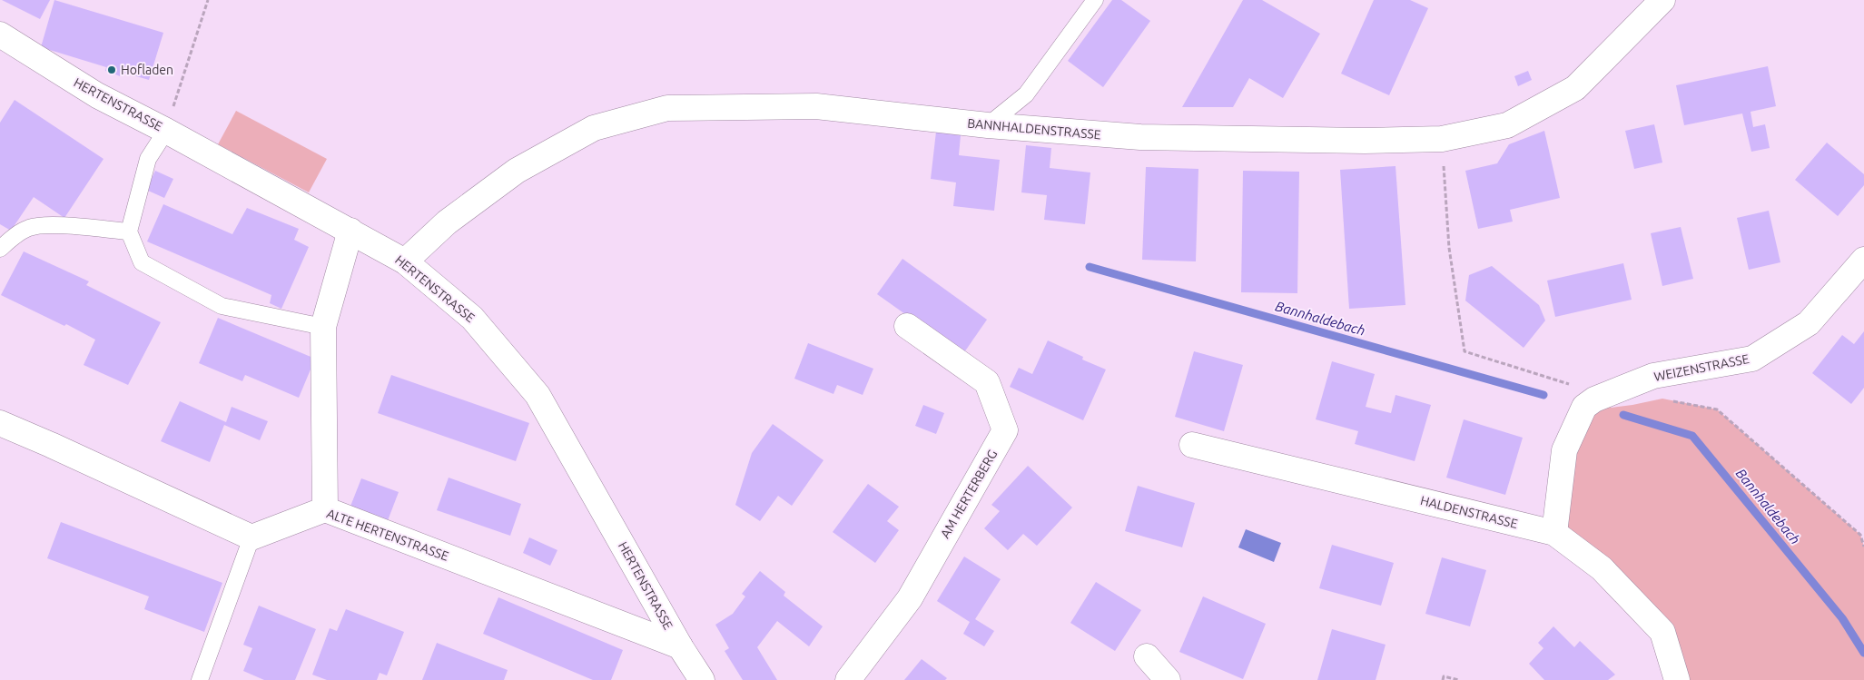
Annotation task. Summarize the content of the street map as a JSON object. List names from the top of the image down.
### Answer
{
  "streets": {
    "street": [
      "HERTENSTRASSE",
      "BANNHALDENSTRASSE",
      "WEIZENSTRASSE",
      "AM HERTERBERG",
      "HALDENSTRASSE",
      "ALTE HERTENSTRASSE"
    ]
  },
  "crossings": [
    ["HERTENSTRASSE", "BANNHALDENSTRASSE"],
    ["HERTENSTRASSE", "ALTE HERTENSTRASSE"]
  ],
  "water": ["Bannhaldebach"],
  "places": ["Hofladen"]
}
